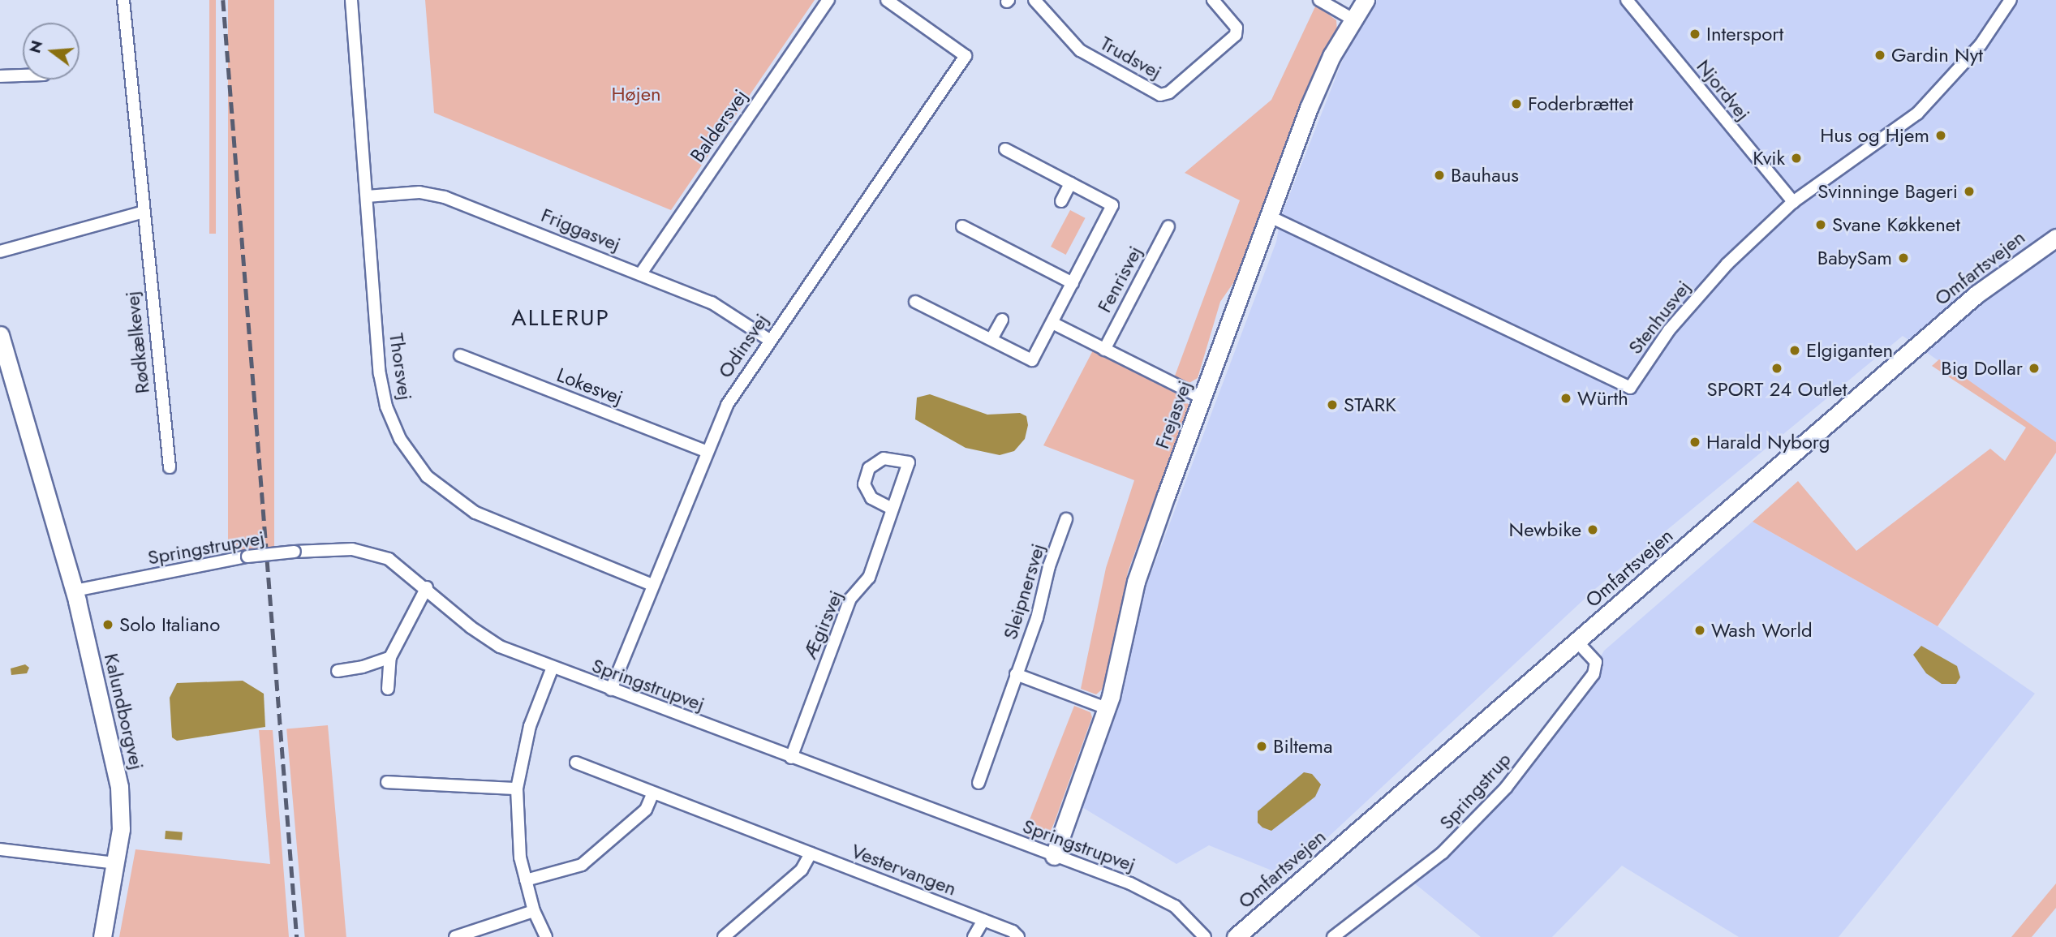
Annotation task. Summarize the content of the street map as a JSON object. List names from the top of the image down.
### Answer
{
  "streets": {
    "street": [
      "Trudsvej",
      "Njordvej",
      "Baldersvej",
      "Friggasvej",
      "Omfartsvejen",
      "Fenrisvej",
      "Stenhusvej",
      "Rødkælkevej",
      "Odinsvej",
      "Thorsvej",
      "Lokesvej",
      "Frejasvej",
      "Springstrupvej",
      "Sleipnersvej",
      "Ægirsvej",
      "Kalundborgvej",
      "Springstrup",
      "Vestervangen"
    ]
  },
  "crossings": [
    ["Njordvej", "Stenhusvej"],
    ["Baldersvej", "Friggasvej"],
    ["Friggasvej", "Odinsvej"],
    ["Friggasvej", "Thorsvej"],
    ["Omfartsvejen", "Springstrup"],
    ["Stenhusvej", "Frejasvej"],
    ["Odinsvej", "Thorsvej"],
    ["Odinsvej", "Lokesvej"],
    ["Odinsvej", "Springstrupvej"],
    ["Frejasvej", "Springstrupvej"],
    ["Springstrupvej", "Ægirsvej"],
    ["Springstrupvej", "Kalundborgvej"]
  ],
  "districts": ["ALLERUP"],
  "parks": ["Højen"],
  "places": [
    "Intersport",
    "Gardin Nyt",
    "Foderbrættet",
    "Hus og Hjem",
    "Kvik",
    "Bauhaus",
    "Svinninge Bageri",
    "Svane Køkkenet",
    "BabySam",
    "Elgiganten",
    "SPORT 24 Outlet",
    "Big Dollar",
    "Würth",
    "STARK",
    "Harald Nyborg",
    "Newbike",
    "Solo Italiano",
    "Wash World",
    "Biltema"
  ],
  "north": "left"
}
